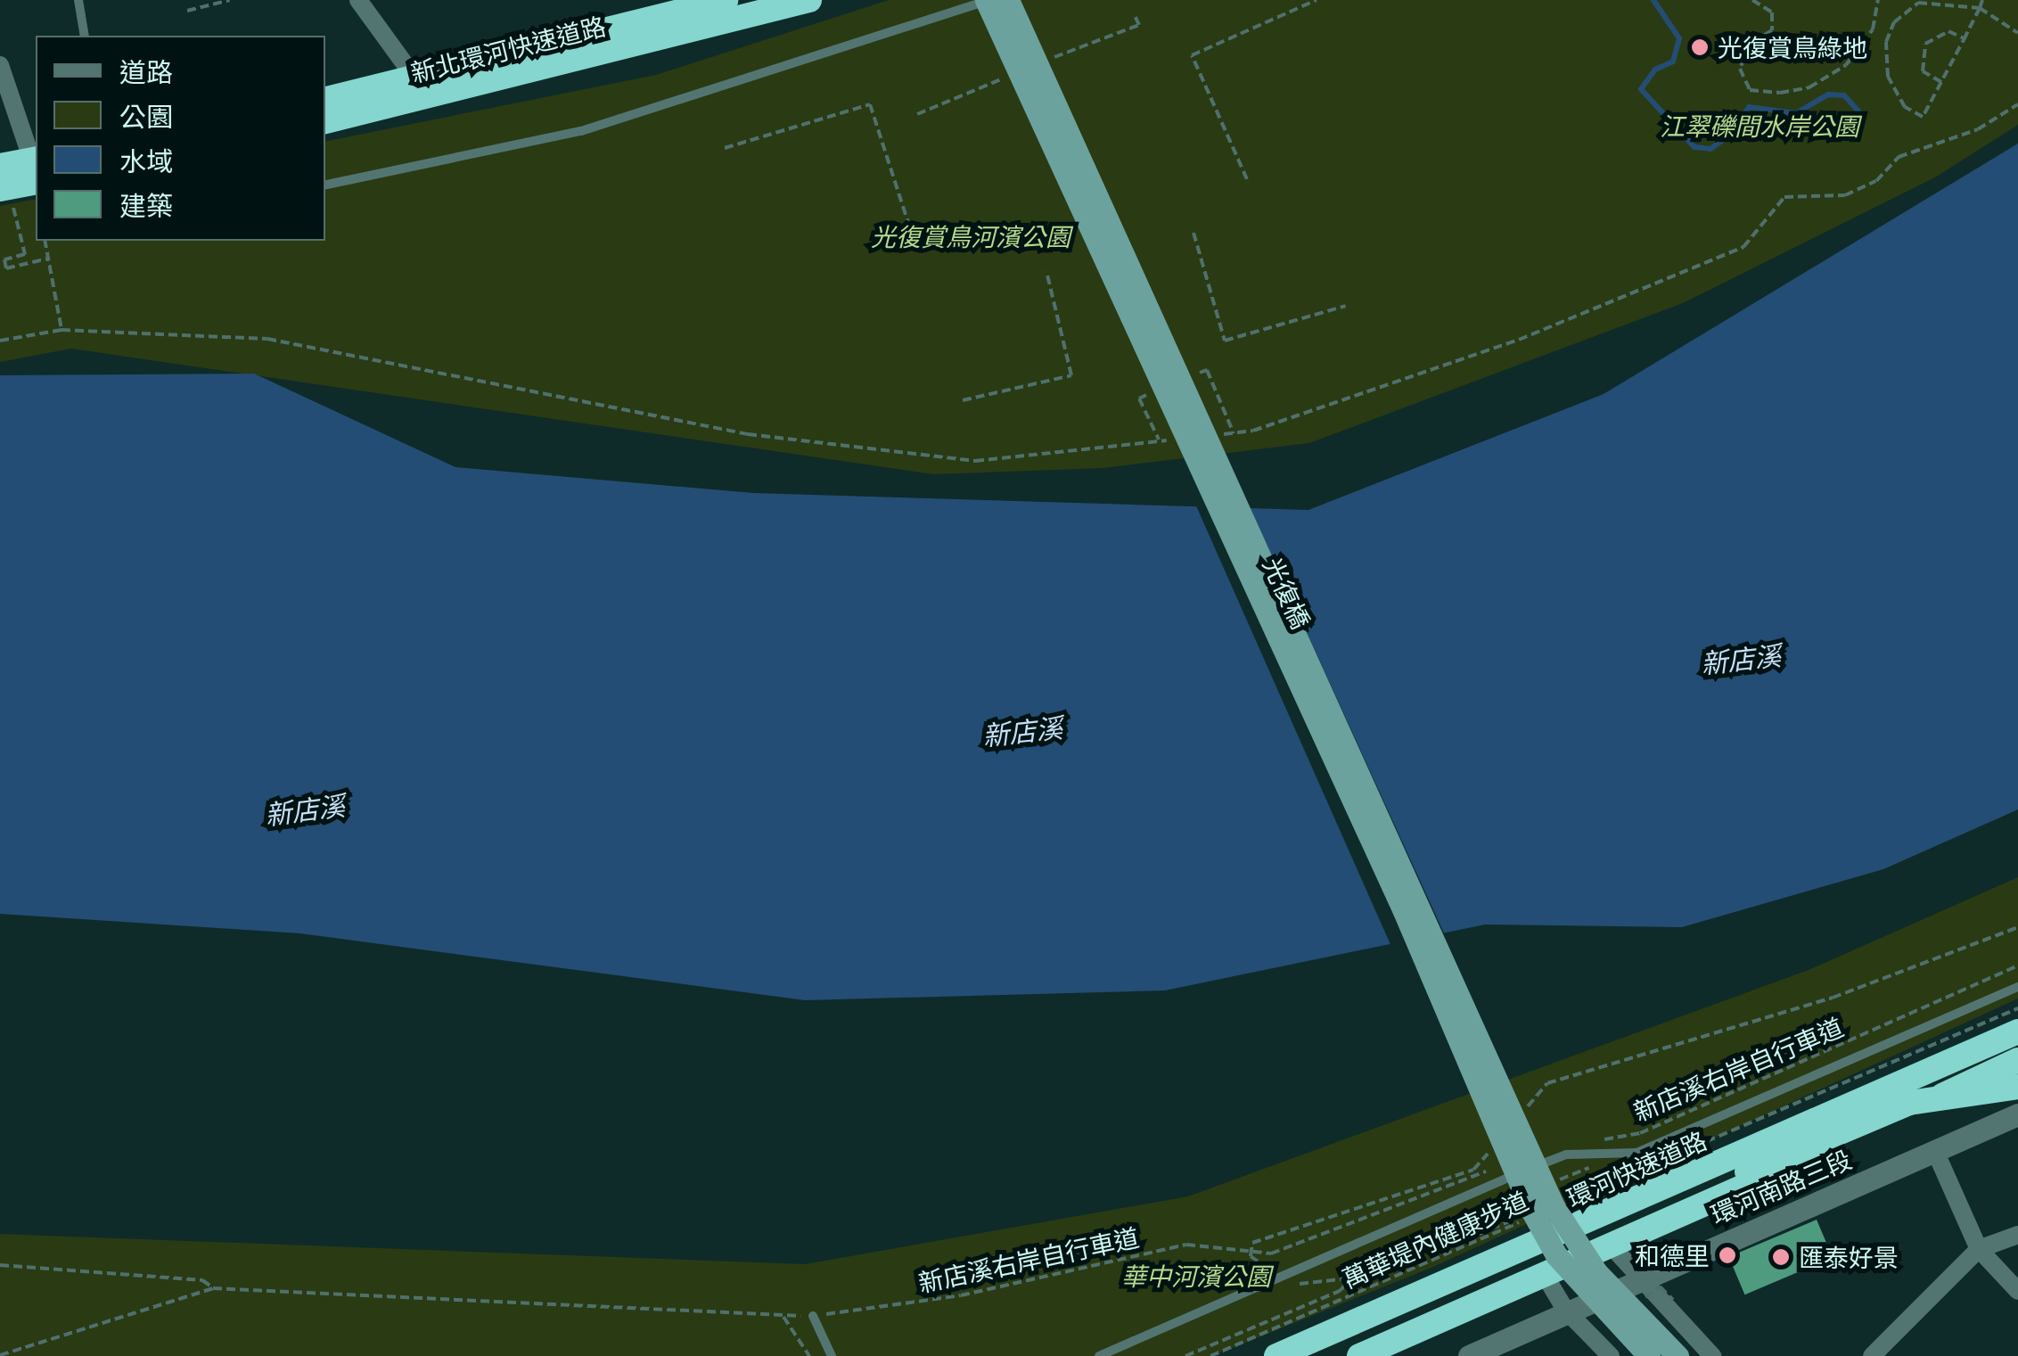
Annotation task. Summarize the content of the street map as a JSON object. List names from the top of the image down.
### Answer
{
  "streets": {
    "highway": ["新北環河快速道路", "環河快速道路"],
    "main road": ["光復橋"],
    "street": ["環河南路三段"],
    "path": ["新店溪右岸自行車道", "萬華堤內健康步道"]
  },
  "crossings": [
    ["光復橋", "萬華堤內健康步道"]
  ],
  "water": ["新店溪"],
  "parks": ["江翠礫間水岸公園", "光復賞鳥河濱公園", "華中河濱公園"],
  "places": ["光復賞鳥綠地", "和德里", "匯泰好景"],
  "legend": [
    "道路",
    "公園",
    "水域",
    "建築"
  ]
}
